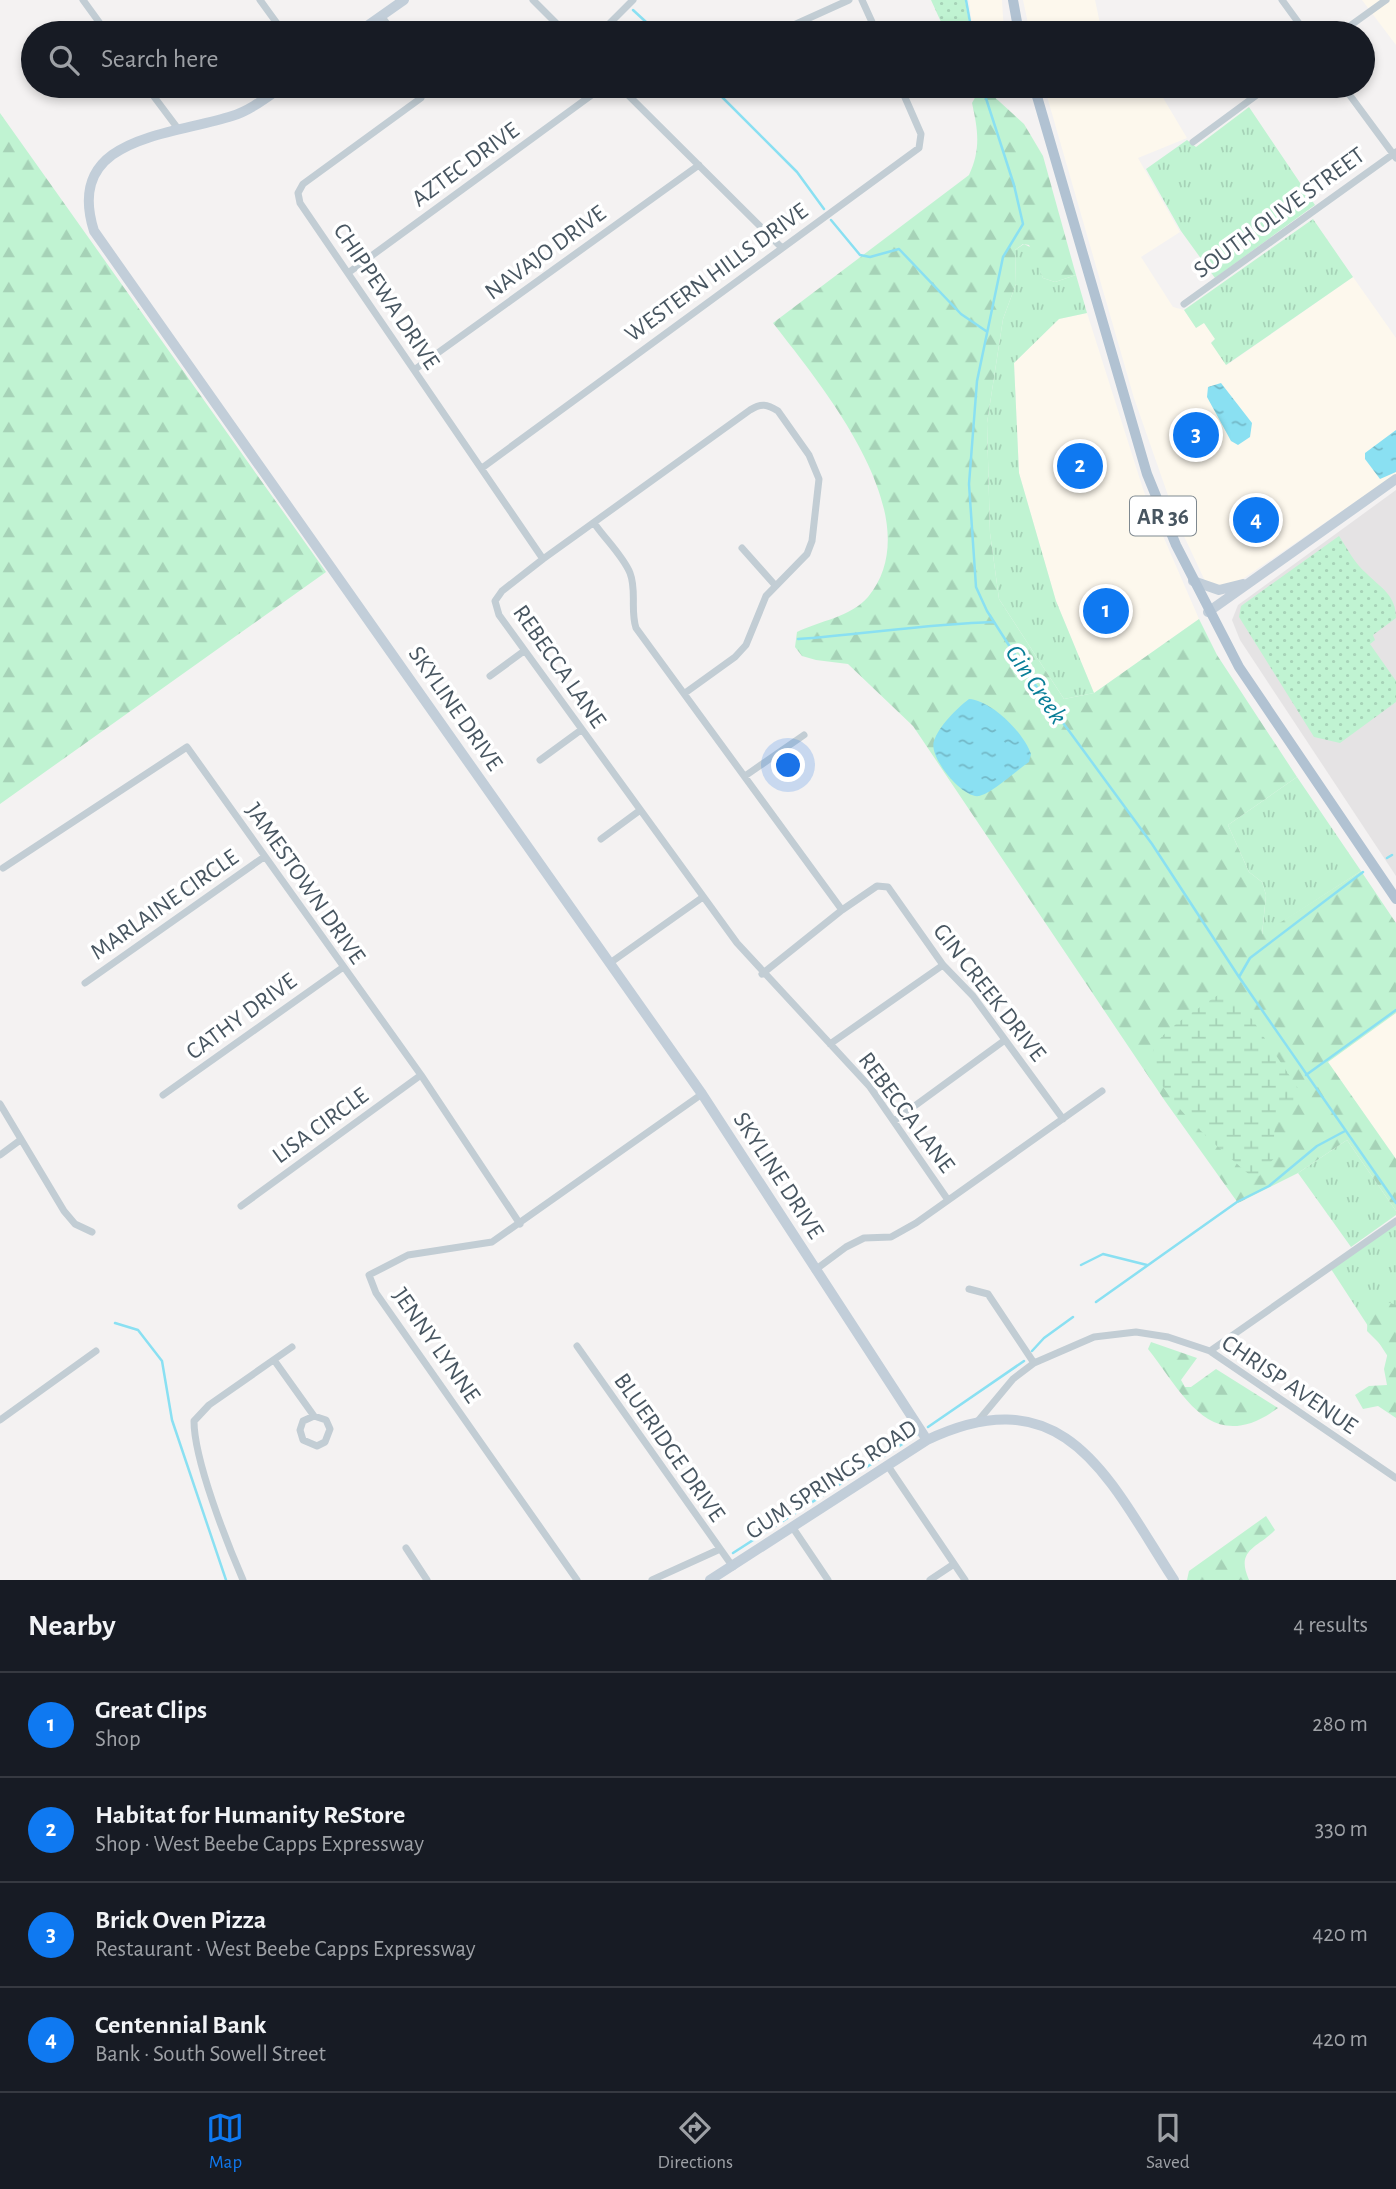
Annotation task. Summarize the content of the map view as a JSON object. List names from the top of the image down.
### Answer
{
  "streets": {
    "main road": ["AR 36"],
    "street": [
      "AZTEC DRIVE",
      "SOUTH OLIVE STREET",
      "NAVAJO DRIVE",
      "WESTERN HILLS DRIVE",
      "CHIPPEWA DRIVE",
      "REBECCA LANE",
      "SKYLINE DRIVE",
      "JAMESTOWN DRIVE",
      "MARLAINE CIRCLE",
      "GIN CREEK DRIVE",
      "CATHY DRIVE",
      "LISA CIRCLE",
      "JENNY LYNNE",
      "CHRISP AVENUE",
      "BLUERIDGE DRIVE",
      "GUM SPRINGS ROAD"
    ]
  },
  "crossings": [
    ["AZTEC DRIVE", "CHIPPEWA DRIVE"],
    ["NAVAJO DRIVE", "CHIPPEWA DRIVE"],
    ["WESTERN HILLS DRIVE", "CHIPPEWA DRIVE"],
    ["CHIPPEWA DRIVE", "REBECCA LANE"],
    ["SKYLINE DRIVE", "JENNY LYNNE"],
    ["SKYLINE DRIVE", "GUM SPRINGS ROAD"],
    ["JAMESTOWN DRIVE", "MARLAINE CIRCLE"],
    ["JAMESTOWN DRIVE", "CATHY DRIVE"],
    ["JAMESTOWN DRIVE", "LISA CIRCLE"],
    ["JAMESTOWN DRIVE", "JENNY LYNNE"],
    ["CHRISP AVENUE", "GUM SPRINGS ROAD"],
    ["BLUERIDGE DRIVE", "GUM SPRINGS ROAD"]
  ],
  "water": ["Gin Creek"],
  "page": {
    "search": "Search here",
    "pins": [
      "3",
      "2",
      "4",
      "1"
    ],
    "heading": ["Nearby", "4 results"],
    "list": [
      {
        "mark": "1",
        "name": "Great Clips",
        "note": "Shop",
        "value": "280 m"
      },
      {
        "mark": "2",
        "name": "Habitat for Humanity ReStore",
        "note": "Shop · West Beebe Capps Expressway",
        "value": "330 m"
      },
      {
        "mark": "3",
        "name": "Brick Oven Pizza",
        "note": "Restaurant · West Beebe Capps Expressway",
        "value": "420 m"
      },
      {
        "mark": "4",
        "name": "Centennial Bank",
        "note": "Bank · South Sowell Street",
        "value": "420 m"
      }
    ],
    "nav": ["Map", "Directions", "Saved"]
  }
}
